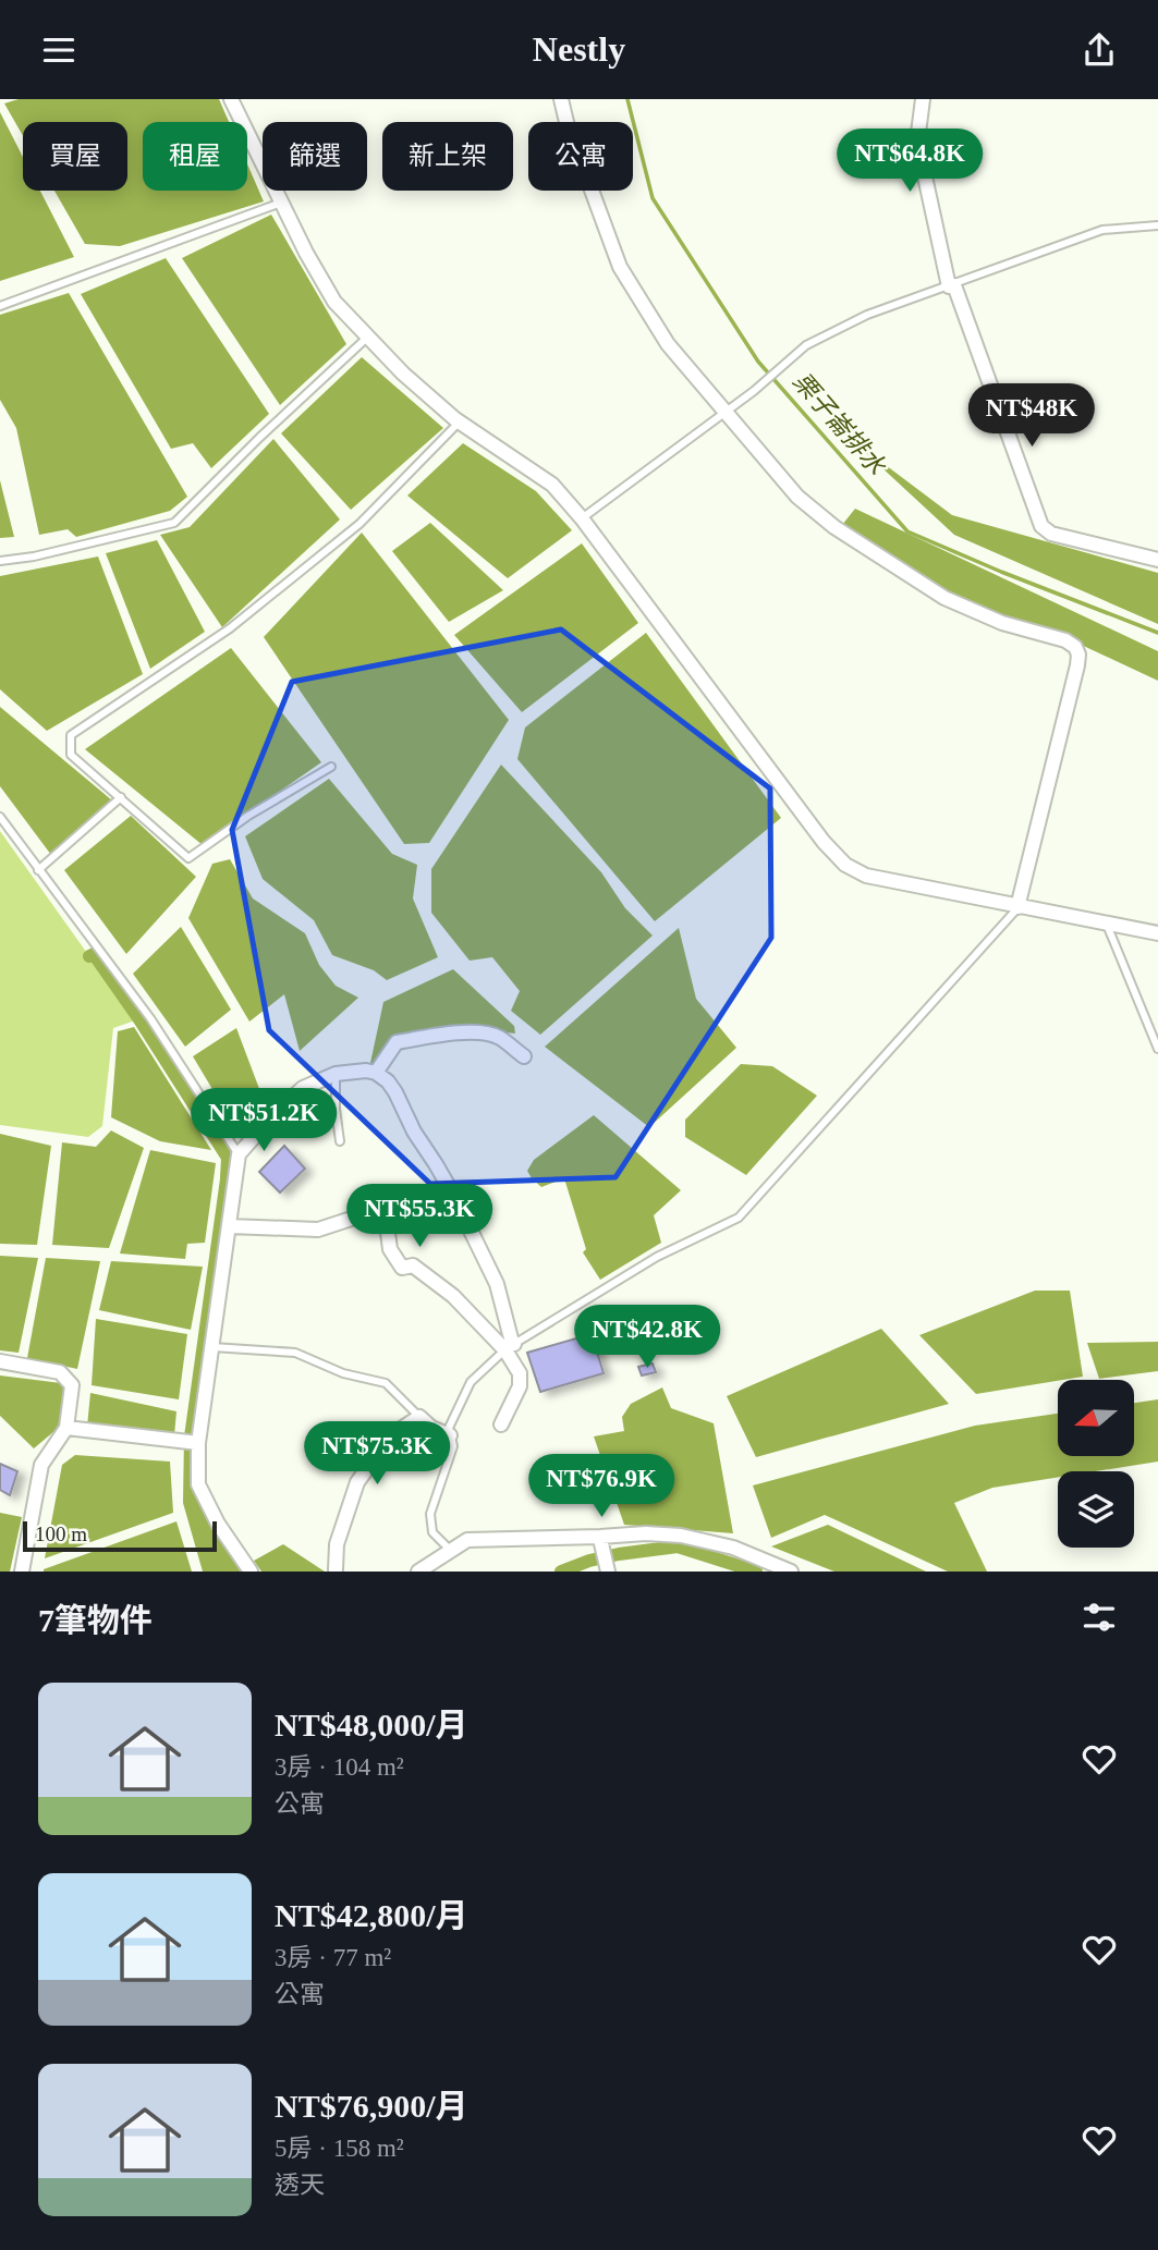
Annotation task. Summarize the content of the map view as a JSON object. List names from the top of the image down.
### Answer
{
  "water": ["栗子崙排水"],
  "scale_bar": "100 m",
  "north": "left",
  "page": {
    "header": "Nestly",
    "chip": [
      "買屋",
      "租屋",
      "篩選",
      "新上架",
      "公寓"
    ],
    "price": [
      "NT$64.8K",
      "NT$48K",
      "NT$51.2K",
      "NT$55.3K",
      "NT$42.8K",
      "NT$75.3K",
      "NT$76.9K"
    ],
    "scale": "100 m",
    "heading": "7筆物件",
    "list": [
      {
        "name": "NT$48,000/月",
        "note": "3房 · 104 m² · 公寓"
      },
      {
        "name": "NT$42,800/月",
        "note": "3房 · 77 m² · 公寓"
      },
      {
        "name": "NT$76,900/月",
        "note": "5房 · 158 m² · 透天"
      }
    ]
  }
}
